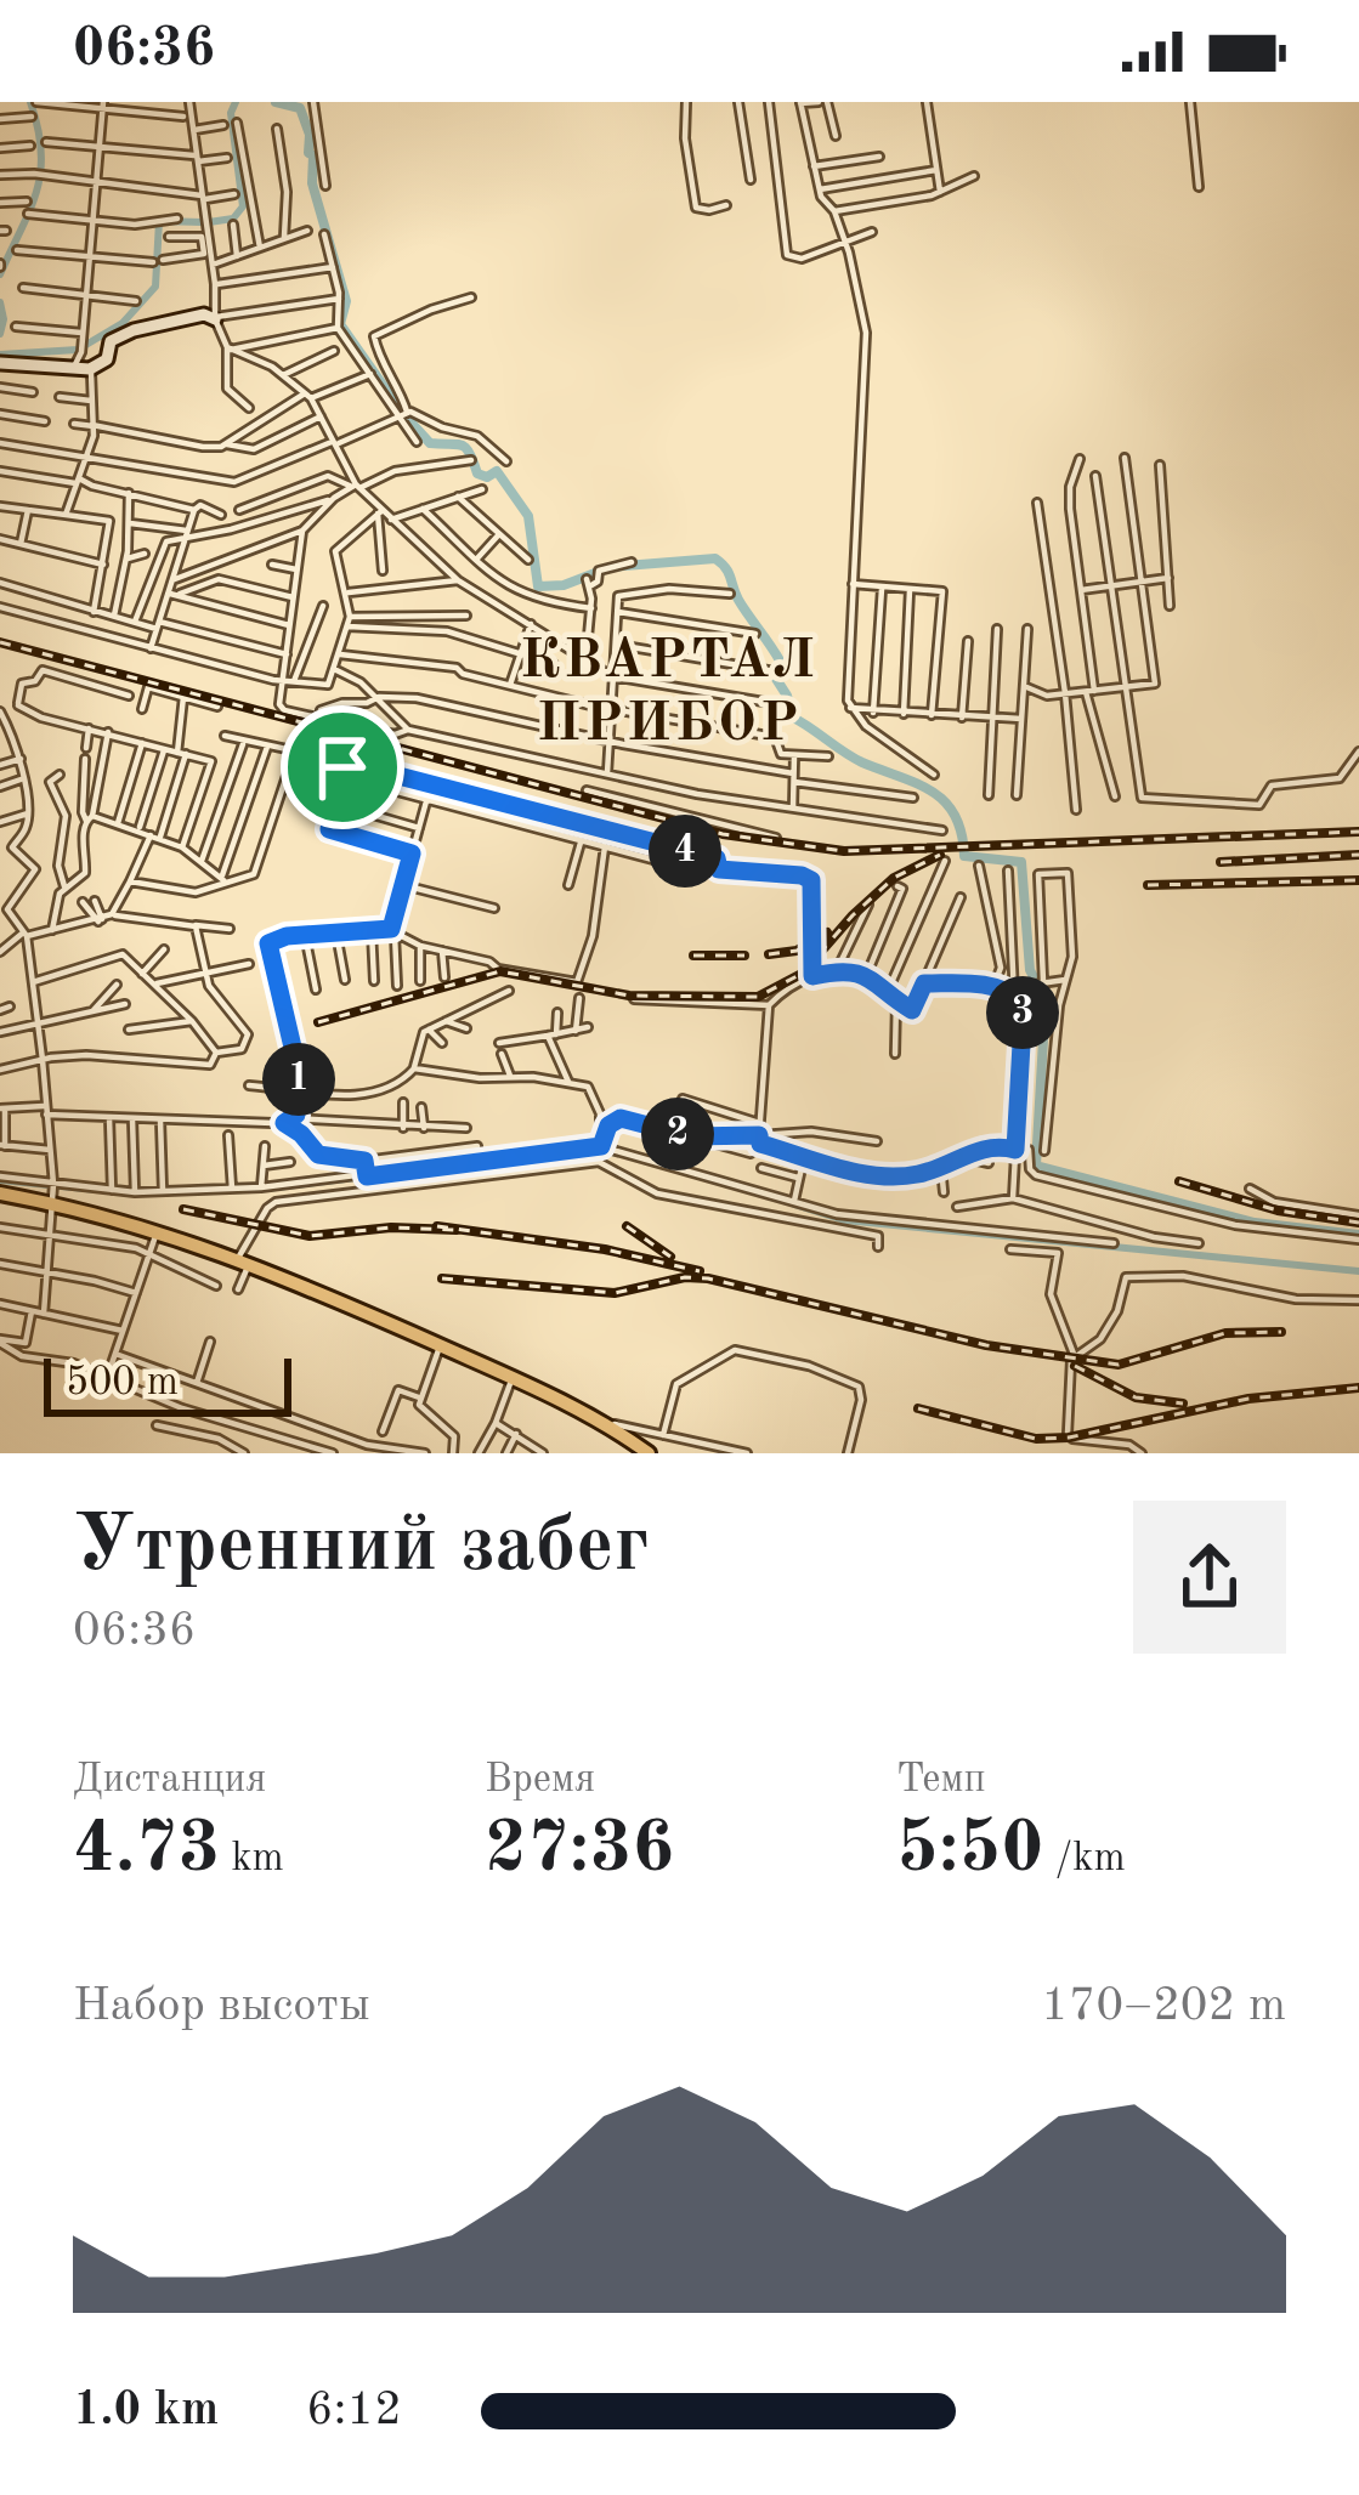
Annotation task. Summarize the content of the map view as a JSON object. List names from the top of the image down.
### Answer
{
  "districts": ["КВАРТАЛ ПРИБОР"],
  "scale_bar": "500 m",
  "page": {
    "status": "06:36",
    "pins": [
      "4",
      "3",
      "1",
      "2"
    ],
    "scale": "500 m",
    "heading": ["Утренний забег", "06:36"],
    "stats": [
      ["Дистанция", "4.73 km"],
      ["Время", "27:36"],
      ["Темп", "5:50 /km"]
    ],
    "chart": ["Набор высоты", "170–202 m"],
    "list": [
      {
        "name": "1.0 km",
        "note": "6:12"
      }
    ]
  }
}
